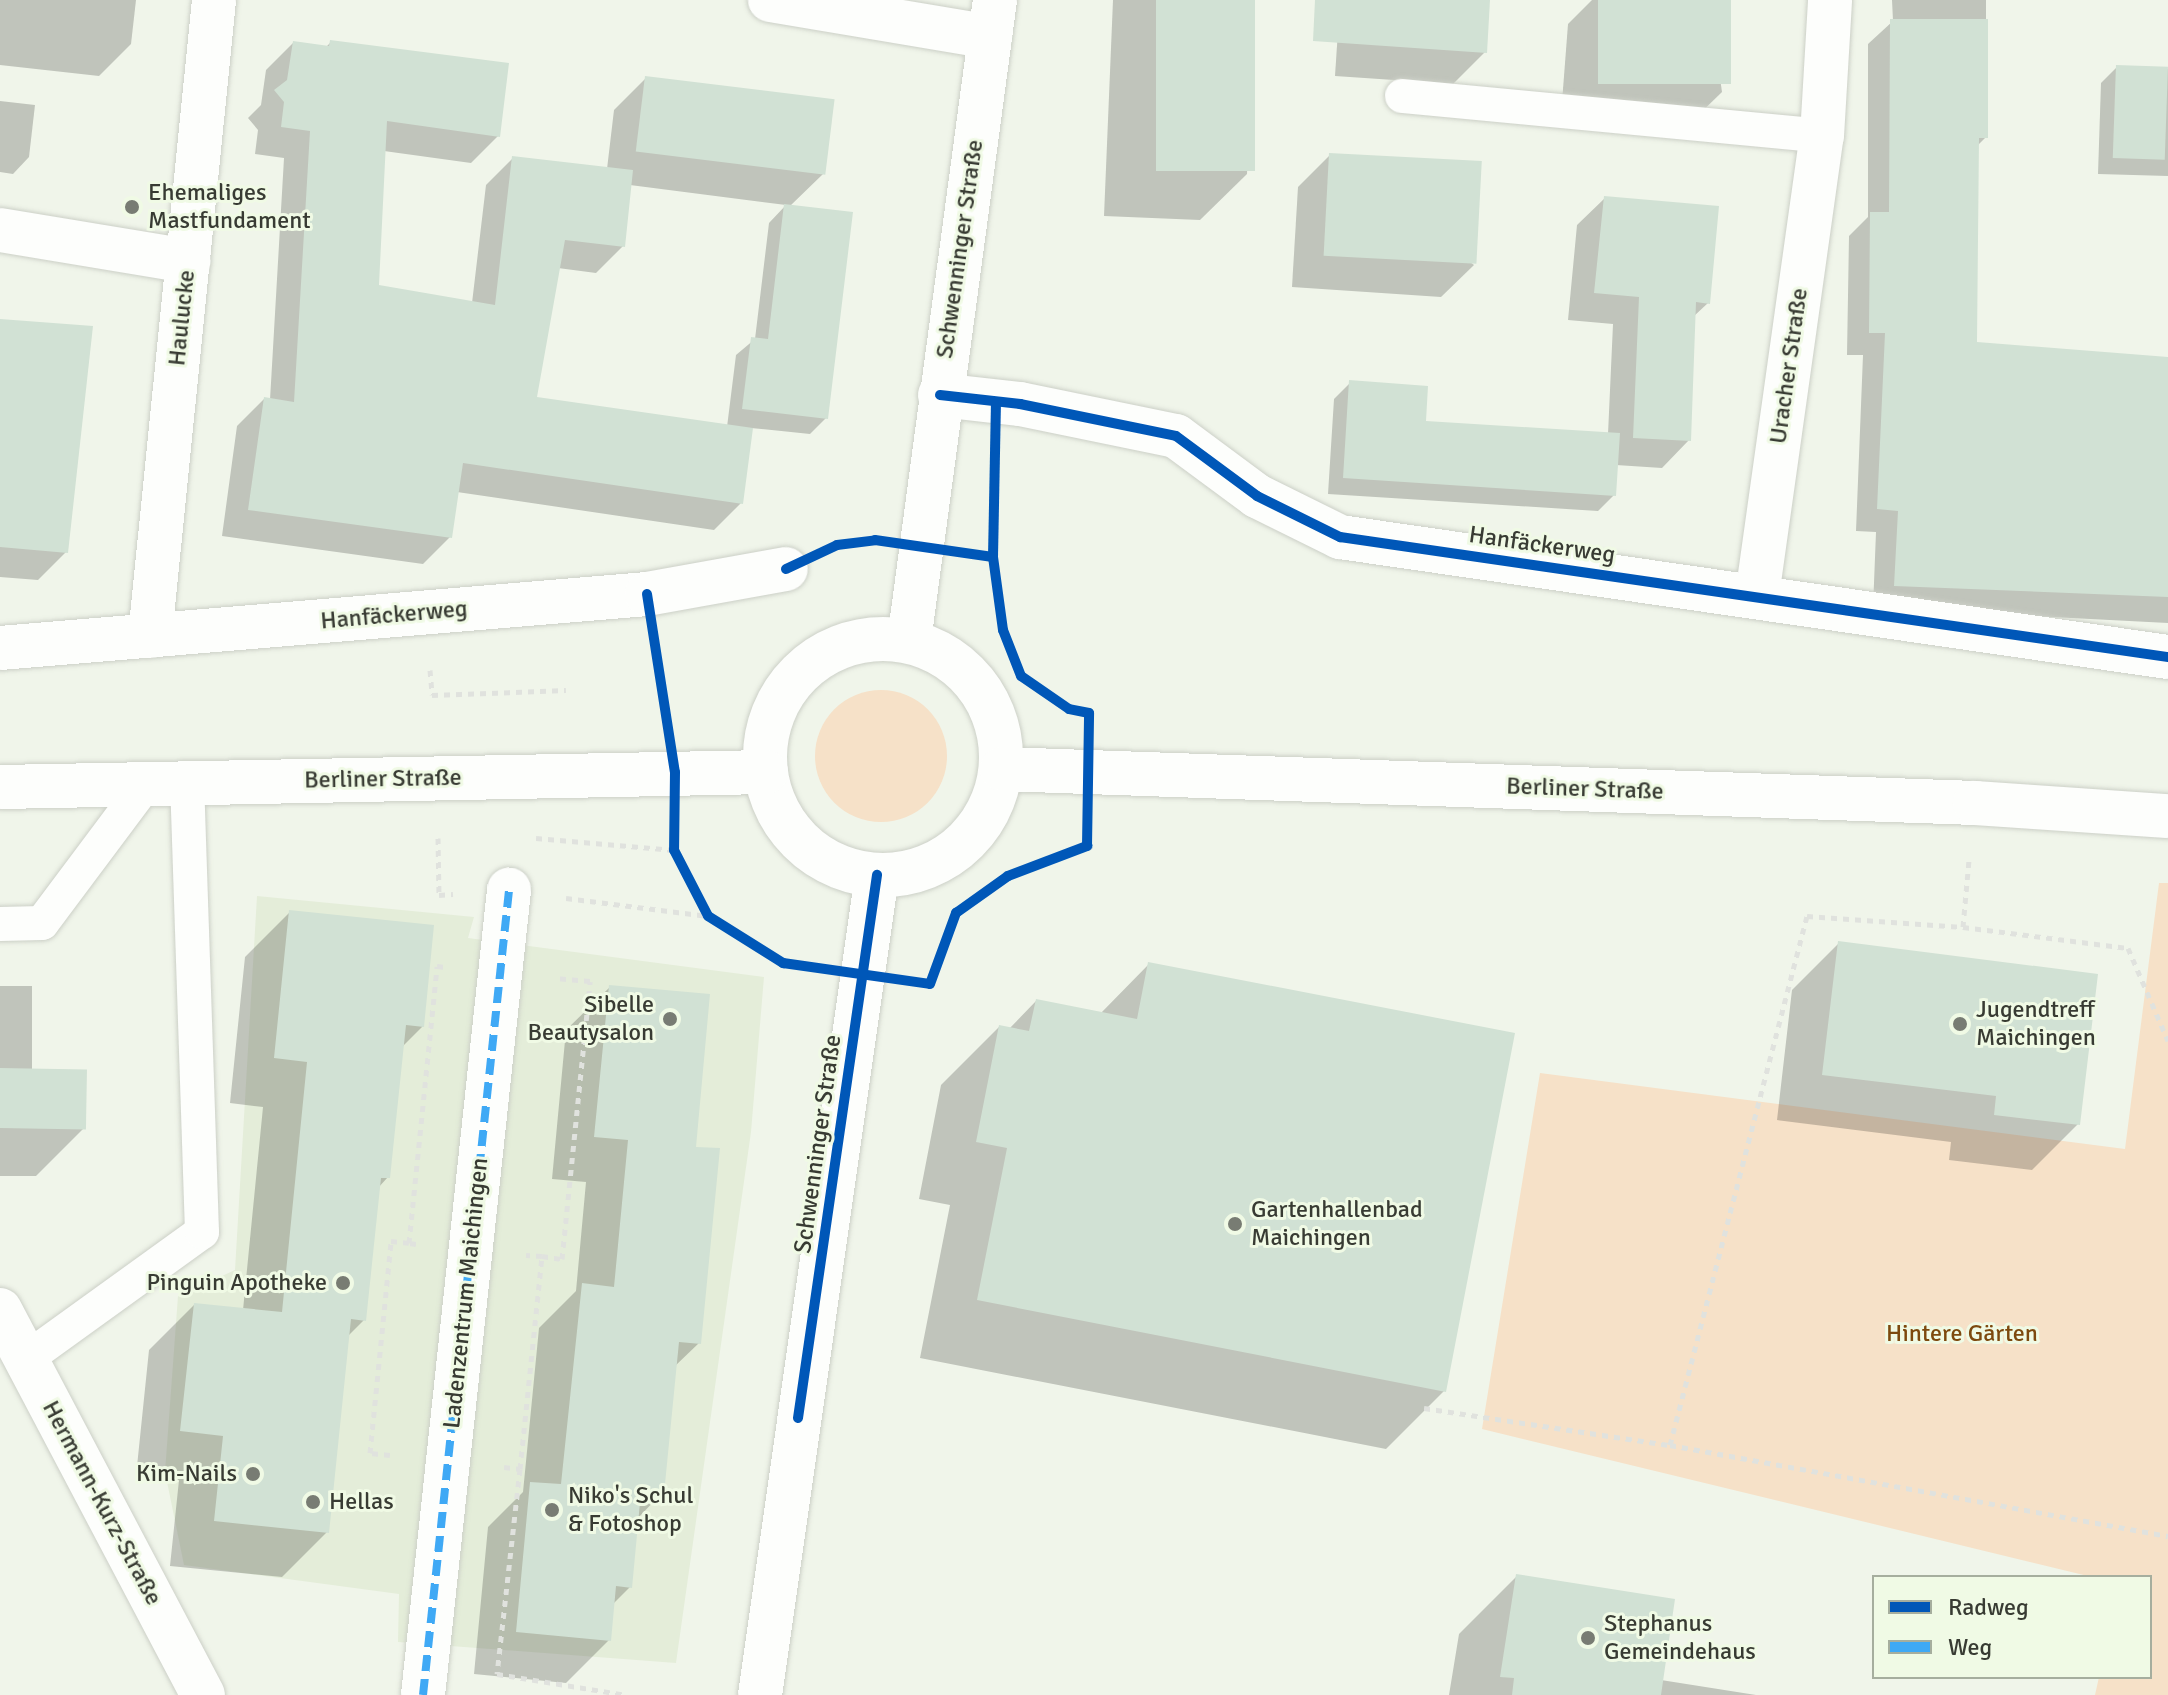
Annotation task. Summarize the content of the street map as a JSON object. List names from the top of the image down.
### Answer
{
  "streets": {
    "street": [
      "Schwenninger Straße",
      "Haulucke",
      "Uracher Straße",
      "Hanfäckerweg",
      "Berliner Straße",
      "Ladenzentrum Maichingen",
      "Hermann-Kurz-Straße"
    ]
  },
  "crossings": [
    ["Schwenninger Straße", "Hanfäckerweg"],
    ["Schwenninger Straße", "Berliner Straße"],
    ["Haulucke", "Hanfäckerweg"],
    ["Uracher Straße", "Hanfäckerweg"]
  ],
  "parks": ["Hintere Gärten"],
  "places": [
    "Ehemaliges Mastfundament",
    "Sibelle Beautysalon",
    "Jugendtreff Maichingen",
    "Gartenhallenbad Maichingen",
    "Pinguin Apotheke",
    "Kim-Nails",
    "Hellas",
    "Niko's Schul & Fotoshop",
    "Stephanus Gemeindehaus"
  ],
  "legend": ["Radweg", "Weg"]
}
